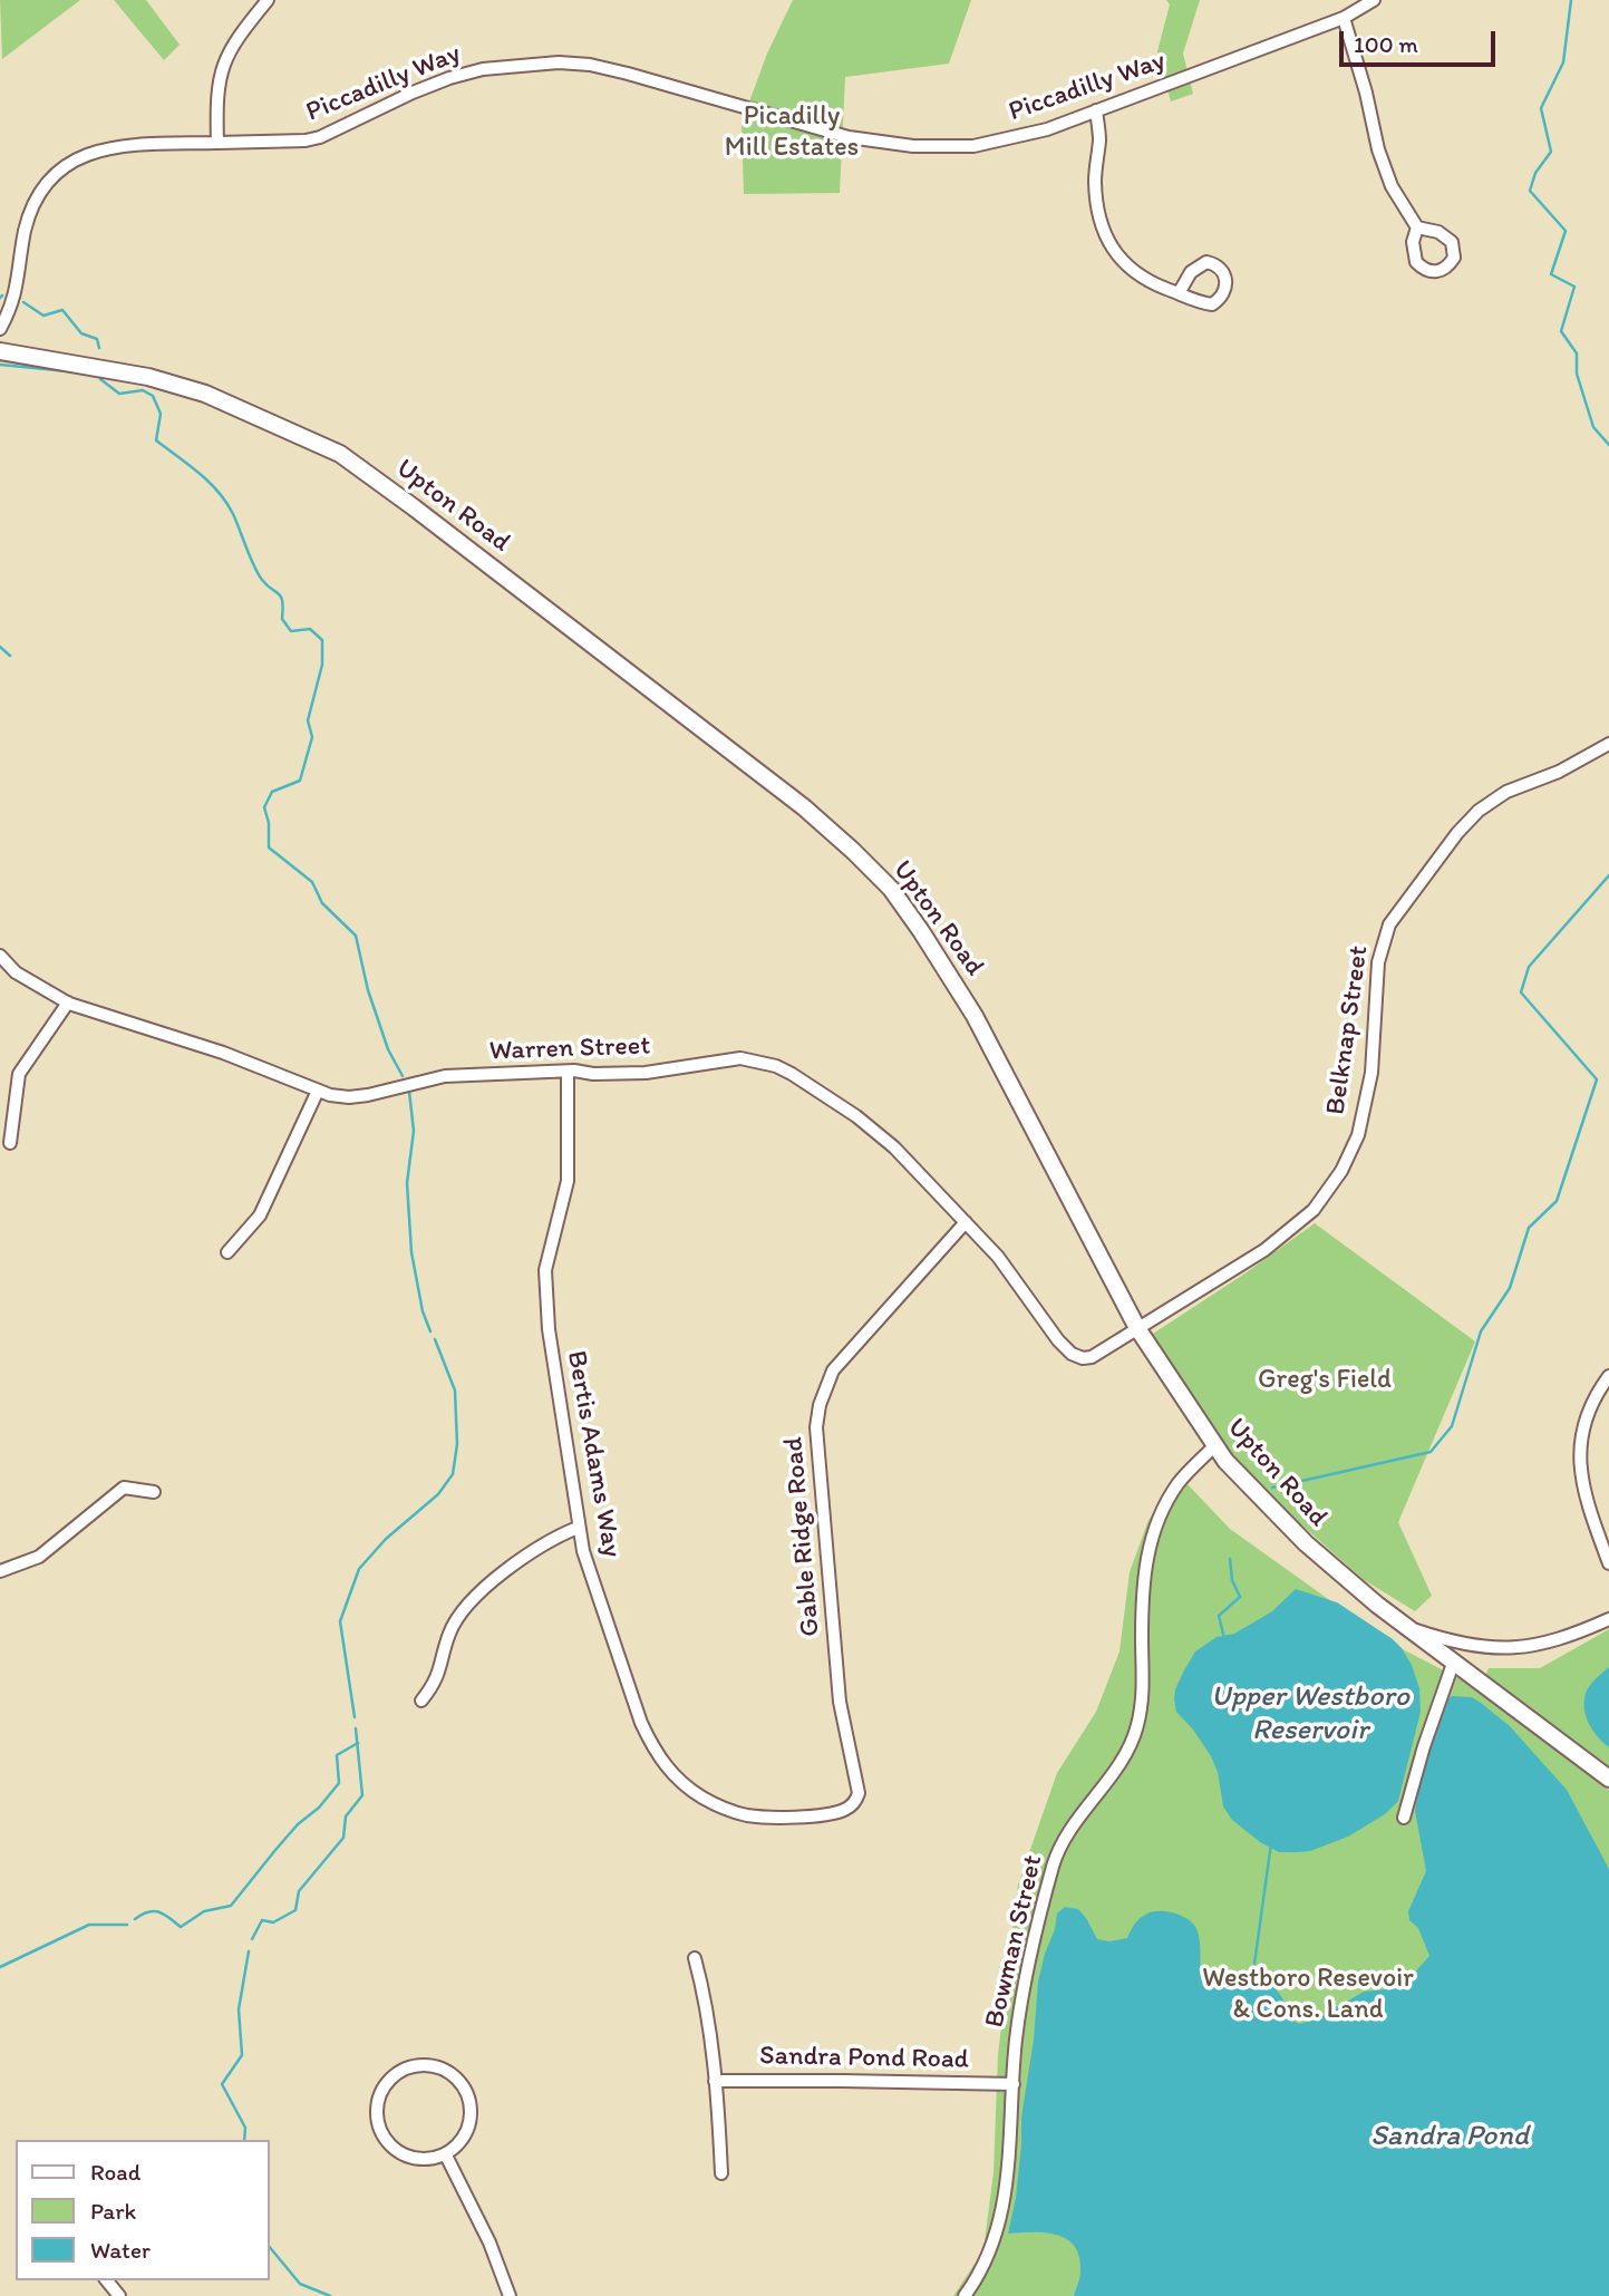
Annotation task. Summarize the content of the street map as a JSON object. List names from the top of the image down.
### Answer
{
  "streets": {
    "main road": ["Upton Road"],
    "street": [
      "Piccadilly Way",
      "Belknap Street",
      "Warren Street",
      "Bertis Adams Way",
      "Gable Ridge Road",
      "Bowman Street",
      "Sandra Pond Road"
    ]
  },
  "crossings": [
    ["Upton Road", "Belknap Street"],
    ["Upton Road", "Warren Street"],
    ["Upton Road", "Bowman Street"],
    ["Belknap Street", "Warren Street"],
    ["Warren Street", "Bertis Adams Way"],
    ["Warren Street", "Gable Ridge Road"],
    ["Bertis Adams Way", "Gable Ridge Road"],
    ["Bowman Street", "Sandra Pond Road"]
  ],
  "water": ["Upper Westboro Reservoir", "Sandra Pond"],
  "parks": ["Picadilly Mill Estates", "Greg's Field", "Westboro Resevoir & Cons. Land"],
  "legend": ["Road", "Park", "Water"],
  "scale_bar": "100 m"
}
